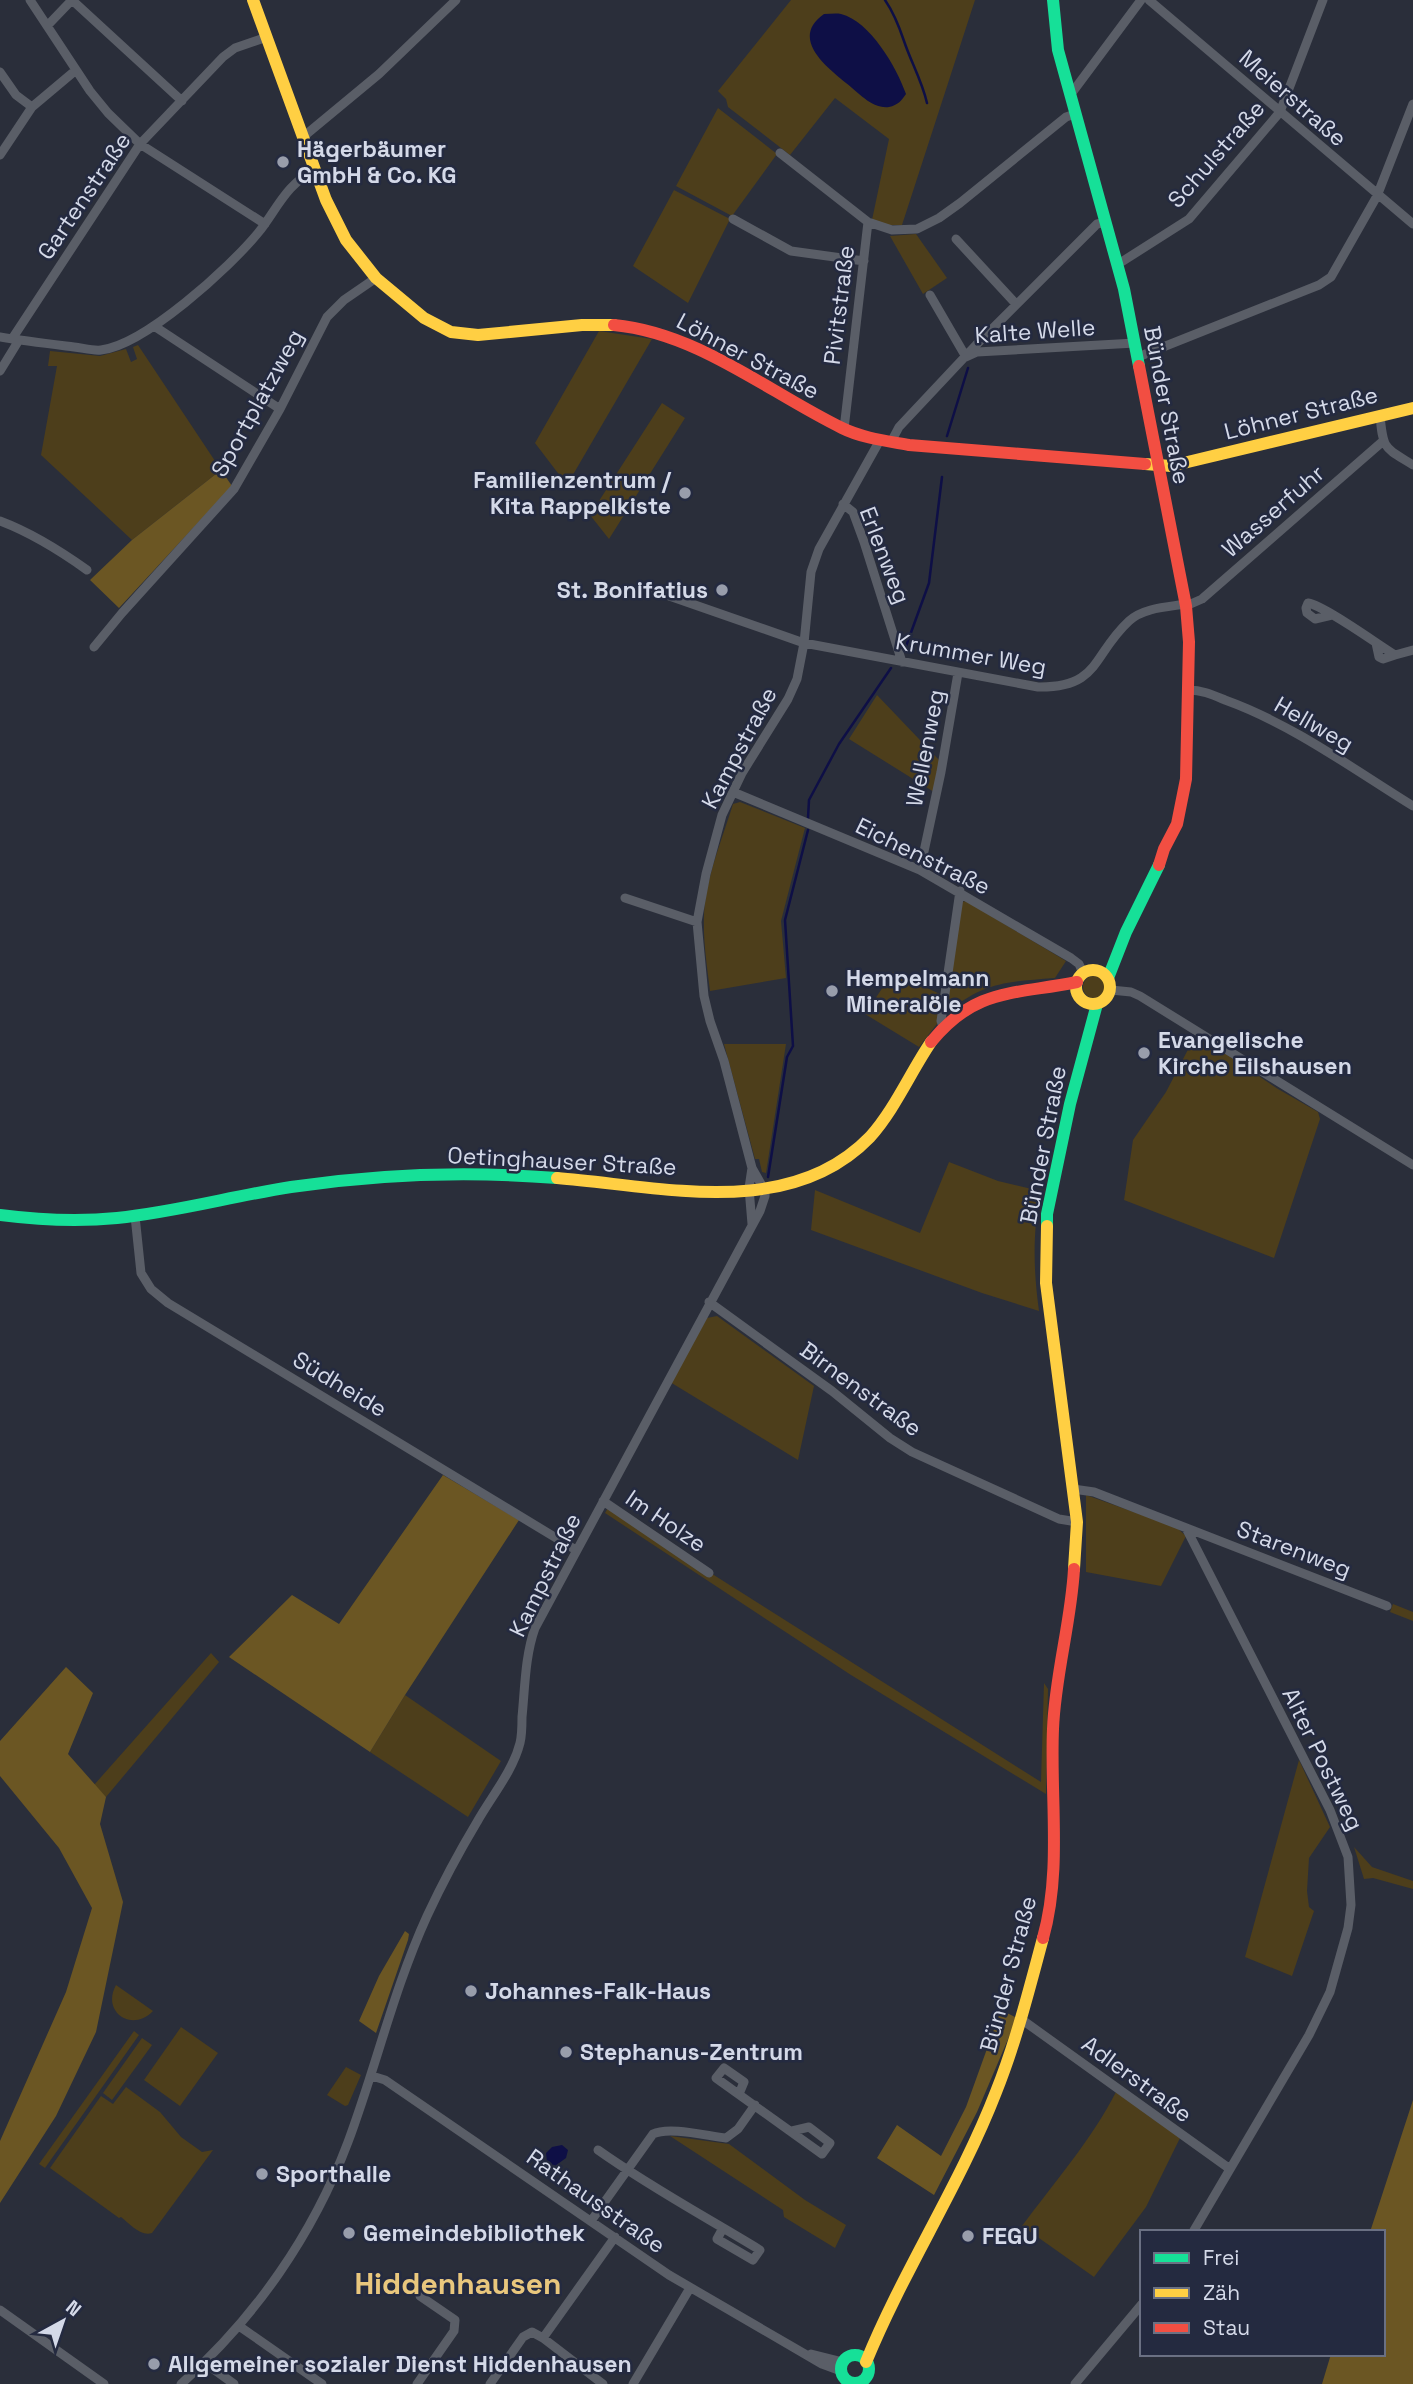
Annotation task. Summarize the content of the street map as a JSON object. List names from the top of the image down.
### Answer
{
  "streets": {
    "main road": ["Löhner Straße", "Bünder Straße", "Oetinghauser Straße"],
    "street": [
      "Meierstraße",
      "Schulstraße",
      "Gartenstraße",
      "Pivitstraße",
      "Kalte Welle",
      "Sportplatzweg",
      "Wasserfuhr",
      "Erlenweg",
      "Krummer Weg",
      "Hellweg",
      "Kampstraße",
      "Wellenweg",
      "Eichenstraße",
      "Südheide",
      "Birnenstraße",
      "Im Holze",
      "Starenweg",
      "Alter Postweg",
      "Adlerstraße",
      "Rathausstraße"
    ]
  },
  "crossings": [
    ["Meierstraße", "Schulstraße"],
    ["Schulstraße", "Bünder Straße"],
    ["Gartenstraße", "Löhner Straße"],
    ["Pivitstraße", "Löhner Straße"],
    ["Pivitstraße", "Bünder Straße"],
    ["Kalte Welle", "Bünder Straße"],
    ["Kalte Welle", "Kampstraße"],
    ["Löhner Straße", "Sportplatzweg"],
    ["Löhner Straße", "Bünder Straße"],
    ["Löhner Straße", "Kampstraße"],
    ["Bünder Straße", "Wasserfuhr"],
    ["Bünder Straße", "Krummer Weg"],
    ["Bünder Straße", "Hellweg"],
    ["Bünder Straße", "Kampstraße"],
    ["Bünder Straße", "Oetinghauser Straße"],
    ["Bünder Straße", "Birnenstraße"],
    ["Bünder Straße", "Adlerstraße"],
    ["Bünder Straße", "Rathausstraße"],
    ["Wasserfuhr", "Krummer Weg"],
    ["Erlenweg", "Krummer Weg"],
    ["Erlenweg", "Kampstraße"],
    ["Krummer Weg", "Kampstraße"],
    ["Krummer Weg", "Wellenweg"],
    ["Kampstraße", "Eichenstraße"],
    ["Kampstraße", "Oetinghauser Straße"],
    ["Kampstraße", "Südheide"],
    ["Kampstraße", "Birnenstraße"],
    ["Kampstraße", "Im Holze"],
    ["Kampstraße", "Rathausstraße"],
    ["Wellenweg", "Eichenstraße"],
    ["Eichenstraße", "Oetinghauser Straße"],
    ["Oetinghauser Straße", "Südheide"],
    ["Starenweg", "Alter Postweg"],
    ["Alter Postweg", "Adlerstraße"]
  ],
  "districts": ["Hiddenhausen"],
  "places": [
    "Hägerbäumer GmbH & Co. KG",
    "Familienzentrum / Kita Rappelkiste",
    "St. Bonifatius",
    "Hempelmann Mineralöle",
    "Evangelische Kirche Eilshausen",
    "Johannes-Falk-Haus",
    "Stephanus-Zentrum",
    "Sporthalle",
    "Gemeindebibliothek",
    "FEGU",
    "Allgemeiner sozialer Dienst Hiddenhausen"
  ],
  "legend": ["Frei", "Zäh", "Stau"],
  "north": "top right"
}
